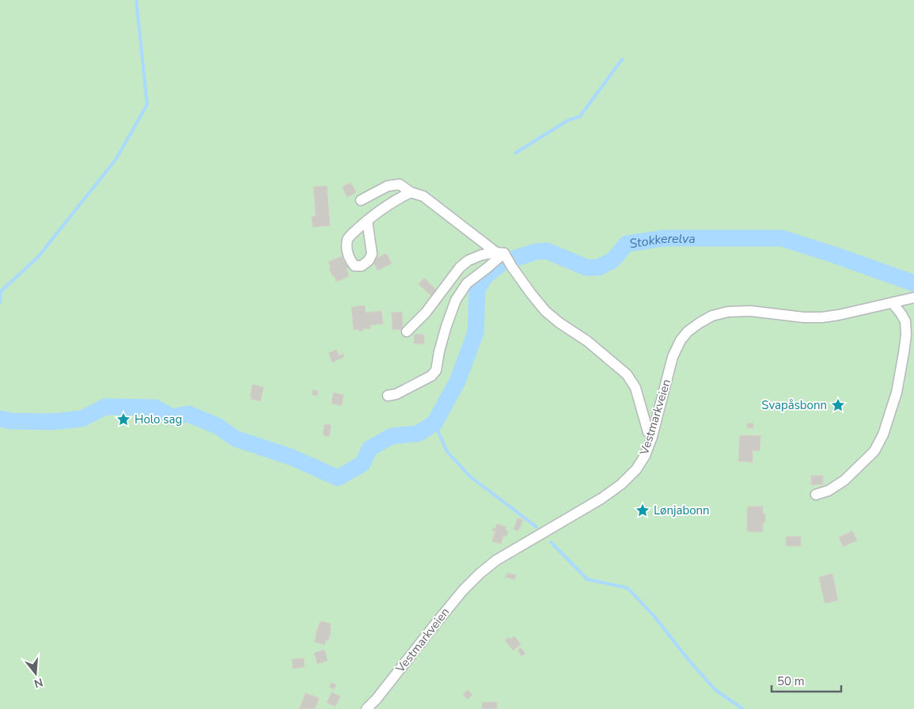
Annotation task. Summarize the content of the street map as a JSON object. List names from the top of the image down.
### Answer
{
  "streets": {
    "street": ["Vestmarkveien"]
  },
  "water": ["Stokkerelva"],
  "places": {
    "place": ["Svapåsbonn", "Holo sag", "Lønjabonn"]
  },
  "scale_bar": "50 m",
  "north": "bottom"
}
